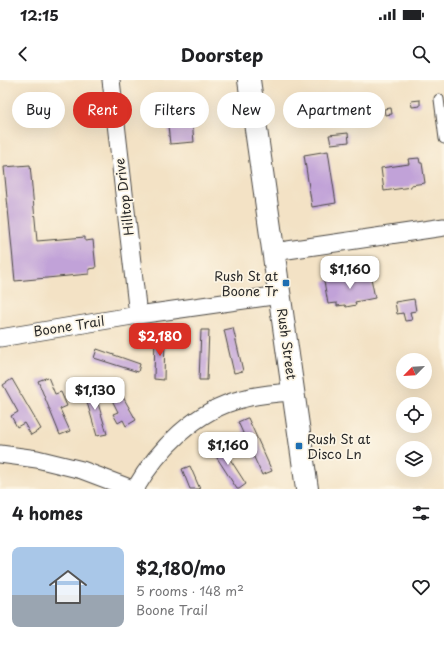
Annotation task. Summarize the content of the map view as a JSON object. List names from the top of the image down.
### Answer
{
  "streets": {
    "street": ["Hilltop Drive", "Boone Trail", "Rush Street"]
  },
  "crossings": [
    ["Hilltop Drive", "Boone Trail"],
    ["Boone Trail", "Rush Street"]
  ],
  "places": {
    "transit": ["Rush St at Boone Tr", "Rush St at Disco Ln"]
  },
  "north": "bottom left",
  "page": {
    "status": "12:15",
    "header": "Doorstep",
    "chip": [
      "Buy",
      "Rent",
      "Filters",
      "New",
      "Apartment"
    ],
    "price": [
      "$1,160",
      "$2,180",
      "$1,130",
      "$1,160"
    ],
    "heading": "4 homes",
    "list": [
      {
        "name": "$2,180/mo",
        "note": "5 rooms · 148 m² · Boone Trail"
      }
    ]
  }
}
